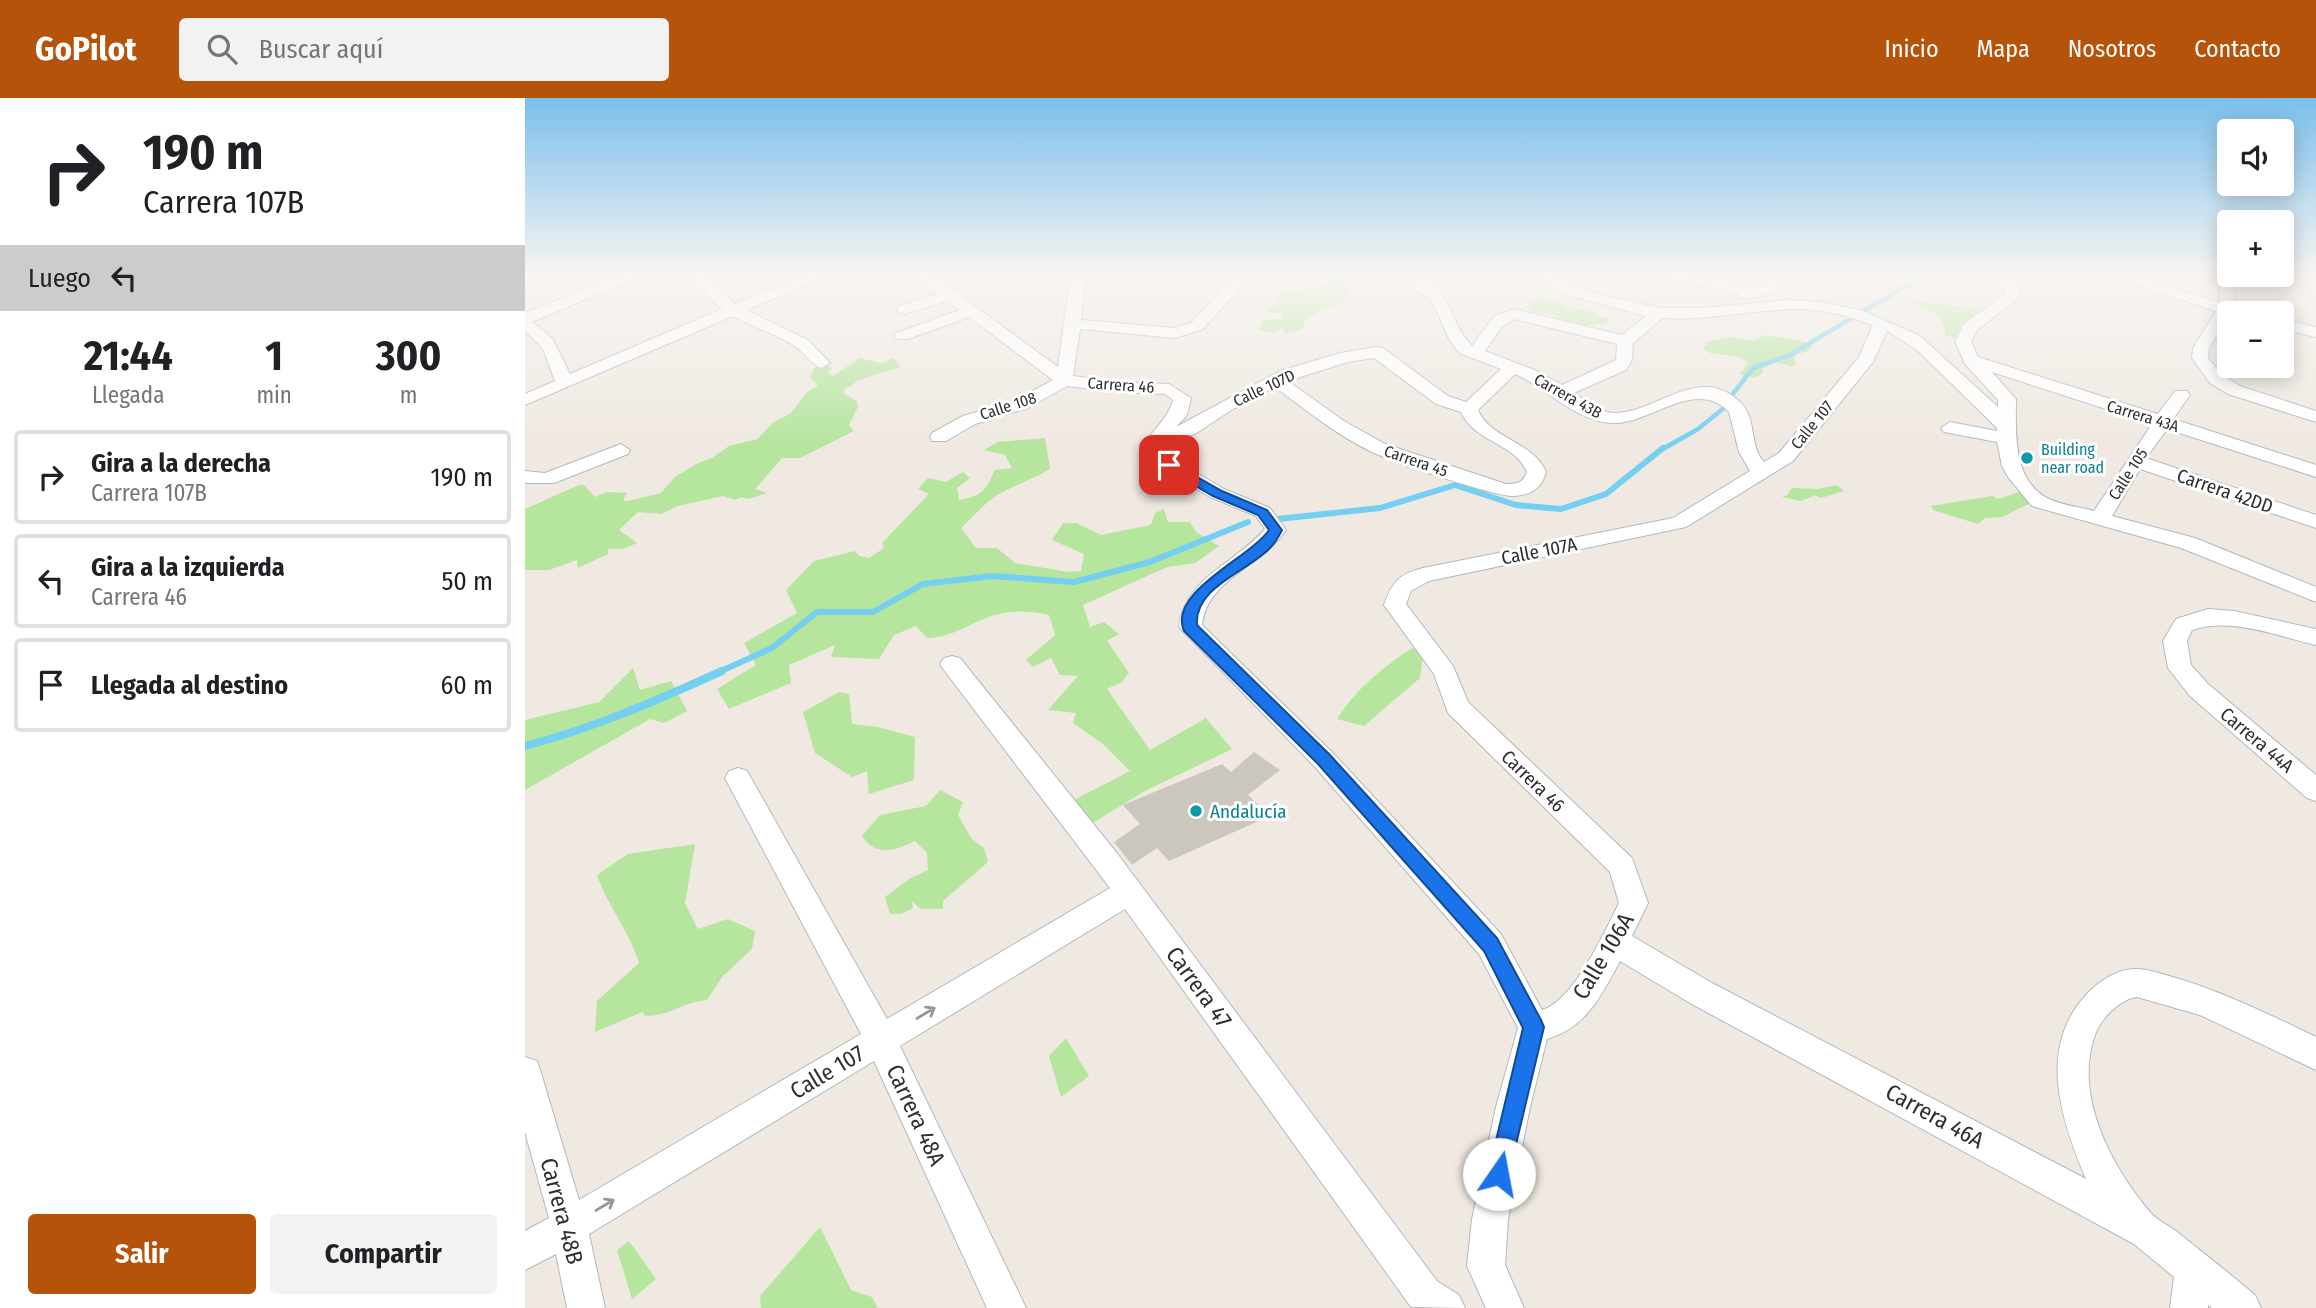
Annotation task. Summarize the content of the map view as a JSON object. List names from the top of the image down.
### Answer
{
  "streets": {
    "street": [
      "Carrera 46",
      "Calle 107D",
      "Carrera 43B",
      "Calle 108",
      "Carrera 43A",
      "Calle 107",
      "Carrera 45",
      "Calle 105",
      "Carrera 42DD",
      "Calle 107A",
      "Carrera 44A",
      "Calle 106A",
      "Carrera 47",
      "Carrera 48A",
      "Carrera 46A",
      "Carrera 48B"
    ]
  },
  "crossings": [
    ["Carrera 46", "Calle 107D"],
    ["Carrera 46", "Calle 108"],
    ["Carrera 46", "Calle 107A"],
    ["Carrera 46", "Calle 106A"],
    ["Calle 107D", "Carrera 45"],
    ["Carrera 43B", "Calle 107"],
    ["Carrera 43A", "Calle 105"],
    ["Calle 107", "Calle 107A"],
    ["Calle 107", "Carrera 47"],
    ["Calle 107", "Carrera 48A"],
    ["Calle 107", "Carrera 48B"],
    ["Calle 105", "Carrera 42DD"],
    ["Calle 106A", "Carrera 46A"]
  ],
  "one_way": ["Calle 107"],
  "places": ["Building near road", "Andalucía"],
  "page": {
    "header": "GoPilot",
    "search": "Buscar aquí",
    "nav": [
      "Inicio",
      "Mapa",
      "Nosotros",
      "Contacto"
    ],
    "turn": ["190 m", "Carrera 107B"],
    "map_buttons": ["+", "−"],
    "then": "Luego",
    "eta": [
      "21:44",
      "Llegada",
      "1",
      "min",
      "300",
      "m"
    ],
    "list": [
      {
        "name": "Gira a la derecha",
        "note": "Carrera 107B",
        "value": "190 m"
      },
      {
        "name": "Gira a la izquierda",
        "note": "Carrera 46",
        "value": "50 m"
      },
      {
        "name": "Llegada al destino",
        "value": "60 m"
      }
    ],
    "buttons": ["Salir", "Compartir"]
  }
}
